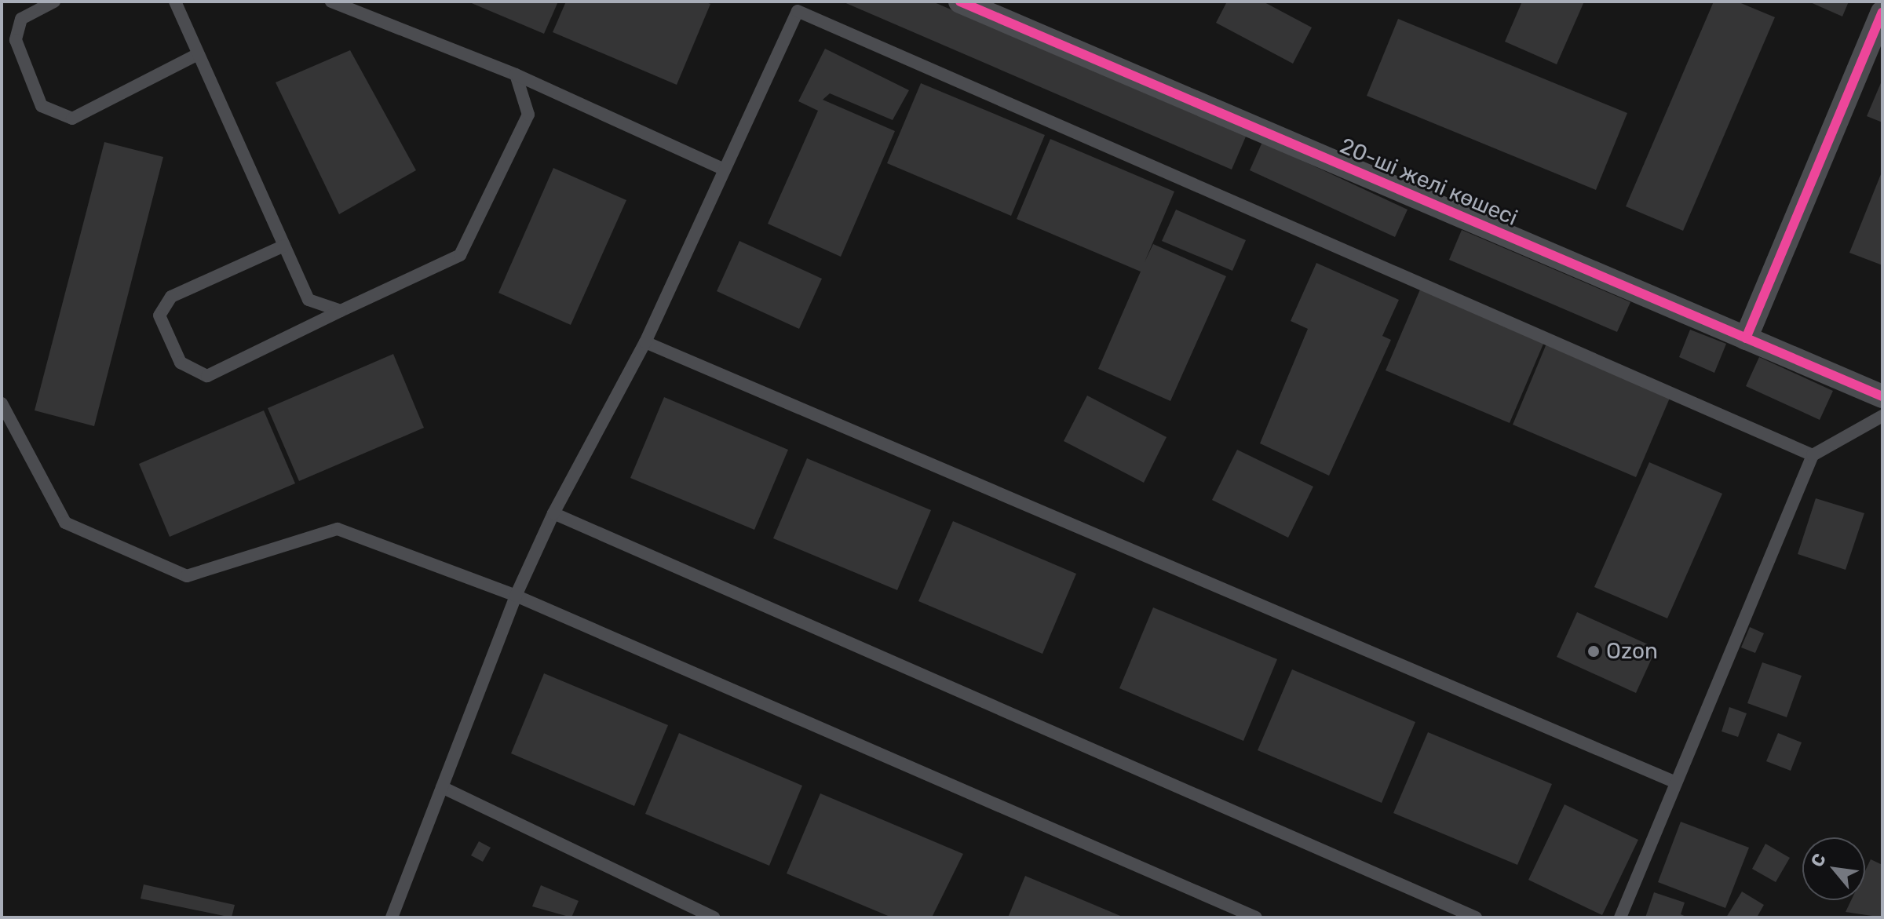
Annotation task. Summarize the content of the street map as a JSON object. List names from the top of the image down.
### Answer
{
  "streets": {
    "street": ["20-ші желі көшесі"]
  },
  "places": ["Ozon"],
  "north": "top left"
}
